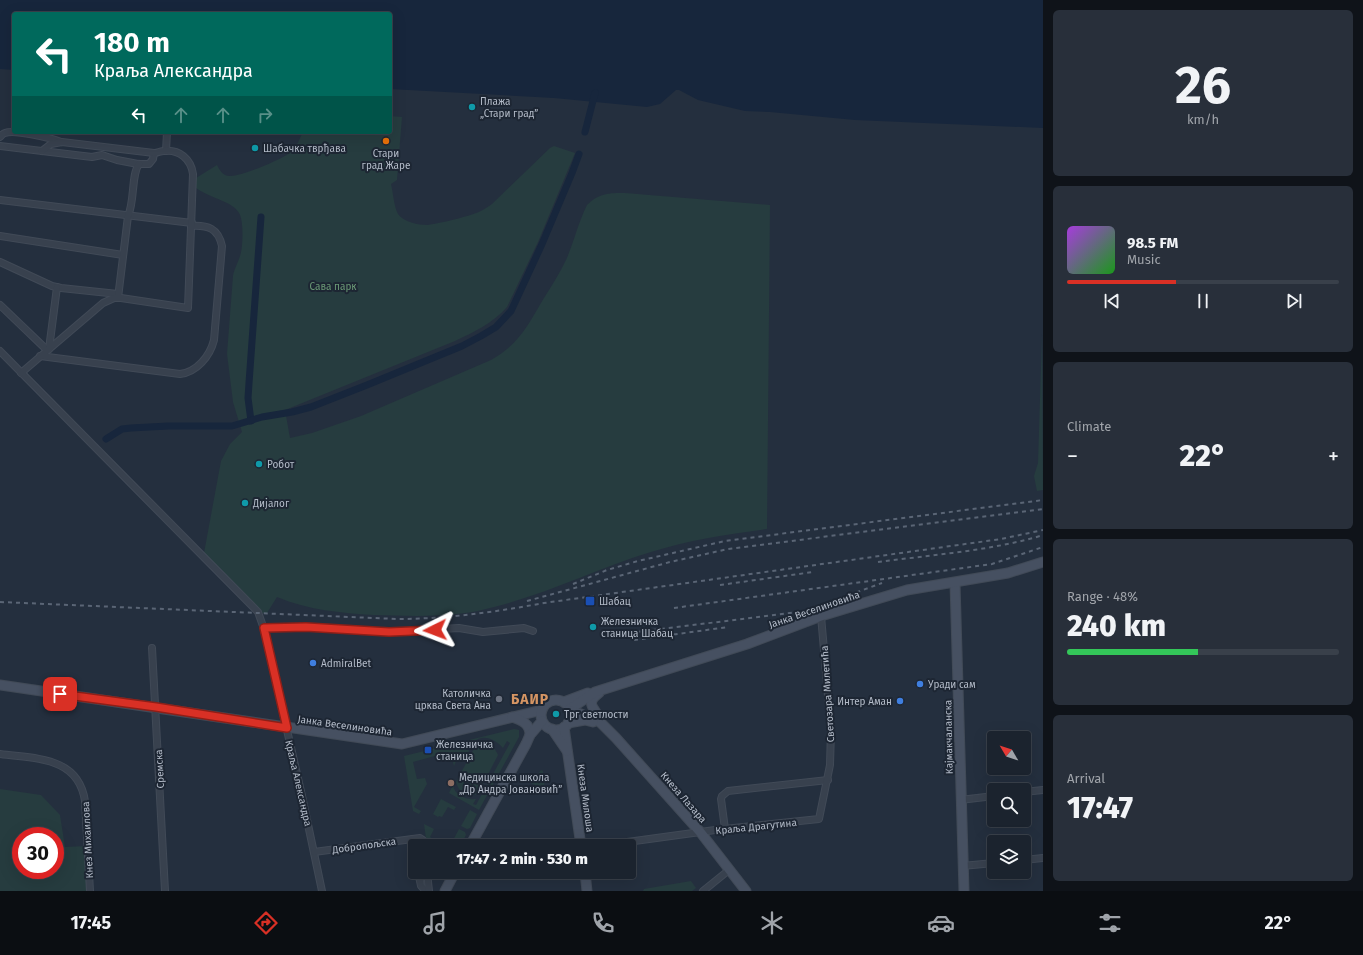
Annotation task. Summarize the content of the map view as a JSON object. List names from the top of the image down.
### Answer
{
  "streets": {
    "main road": [
      "Јанка Веселиновића",
      "Кајмакчаланска",
      "Кнеза Лазара",
      "Кнеза Милоша"
    ],
    "street": [
      "Светозара Милетића",
      "Сремска",
      "Краља Александра",
      "Краља Драгутина",
      "Кнез Михаилова",
      "Добропољска"
    ]
  },
  "crossings": [
    ["Јанка Веселиновића", "Светозара Милетића"],
    ["Јанка Веселиновића", "Кајмакчаланска"],
    ["Јанка Веселиновића", "Сремска"],
    ["Јанка Веселиновића", "Краља Александра"],
    ["Јанка Веселиновића", "Кнеза Лазара"],
    ["Јанка Веселиновића", "Кнеза Милоша"],
    ["Светозара Милетића", "Краља Драгутина"],
    ["Краља Александра", "Добропољска"],
    ["Кнеза Лазара", "Кнеза Милоша"],
    ["Кнеза Лазара", "Краља Драгутина"]
  ],
  "districts": ["БАИР"],
  "parks": ["Сава парк"],
  "places": {
    "other": [
      "Плажа „Стари град”",
      "Стари град Жаре",
      "Шабачка тврђава",
      "Робот",
      "Дијалог",
      "Железничка станица Шабац",
      "AdmiralBet",
      "Уради сам",
      "Католичка црква Света Ана",
      "Интер Аман",
      "Трг светлости",
      "Медицинска школа „Др Андра Јовановић”"
    ],
    "transit": ["Шабац", "Железничка станица"]
  },
  "north": "top left",
  "page": {
    "tile": [
      ["26", "km/h"],
      "Climate",
      ["Range · 48%", "240 km"],
      ["Arrival", "17:47"]
    ],
    "turn": ["180 m", "Краља Александра"],
    "song": ["98.5 FM", "Music"],
    "heat": ["−", "22°", "+"],
    "limit": "30",
    "trip": "17:47 · 2 min · 530 m",
    "tabs": ["17:45", "22°"]
  }
}
